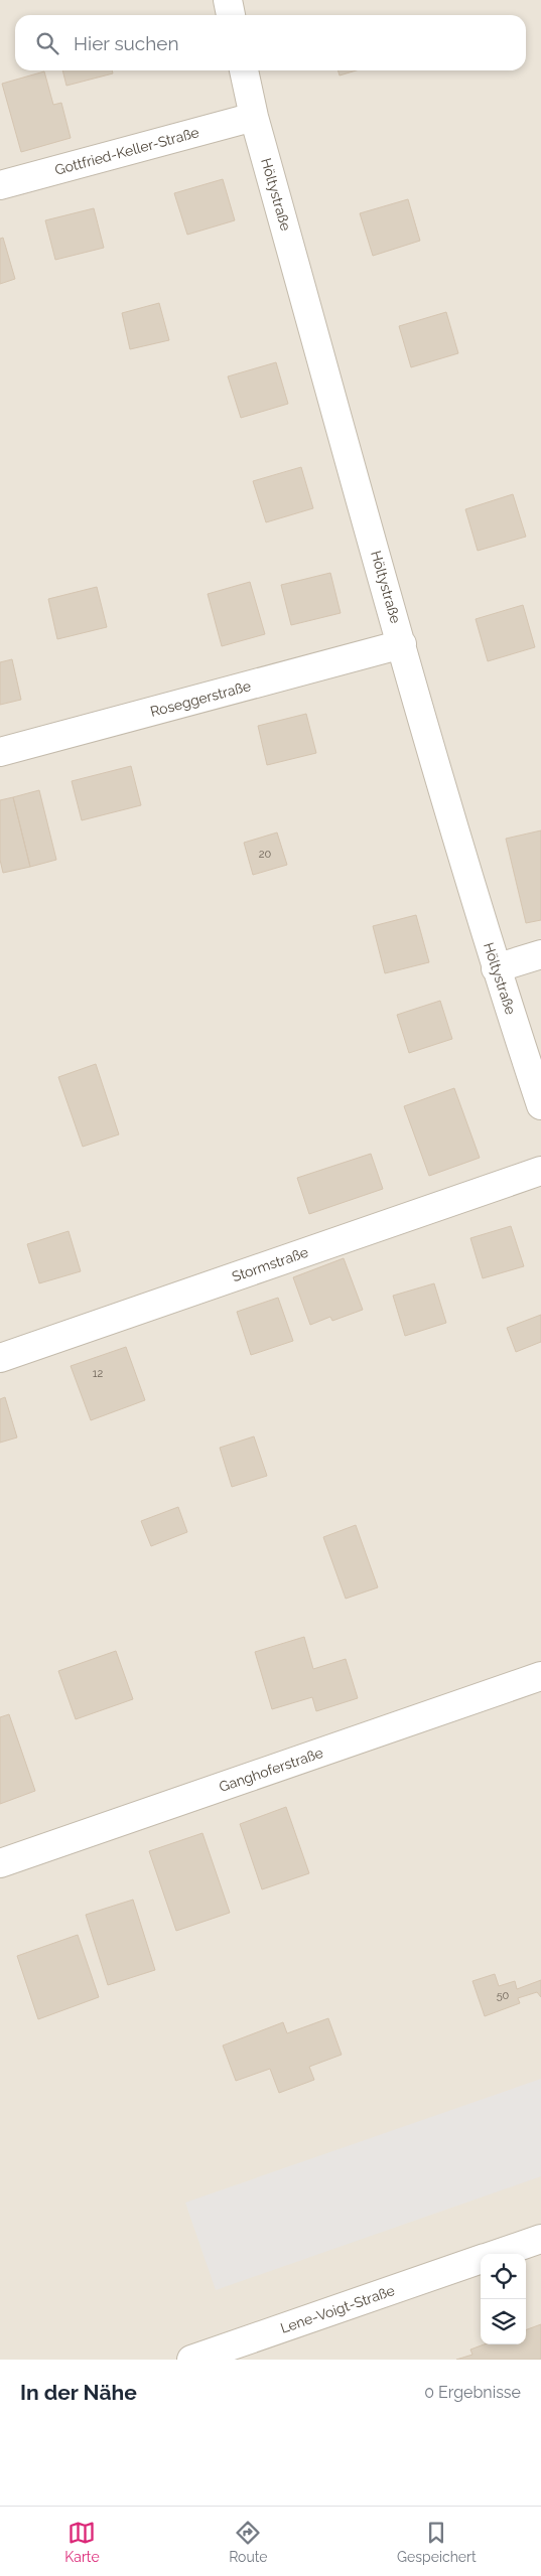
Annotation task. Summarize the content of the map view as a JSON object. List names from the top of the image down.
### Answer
{
  "streets": {
    "street": [
      "Gottfried-Keller-Straße",
      "Höltystraße",
      "Roseggerstraße",
      "Stormstraße",
      "Ganghoferstraße",
      "Lene-Voigt-Straße"
    ]
  },
  "crossings": [
    ["Gottfried-Keller-Straße", "Höltystraße"],
    ["Höltystraße", "Roseggerstraße"]
  ],
  "house_numbers": ["20", "12", "50"],
  "page": {
    "search": "Hier suchen",
    "heading": ["In der Nähe", "0 Ergebnisse"],
    "nav": ["Karte", "Route", "Gespeichert"]
  }
}
